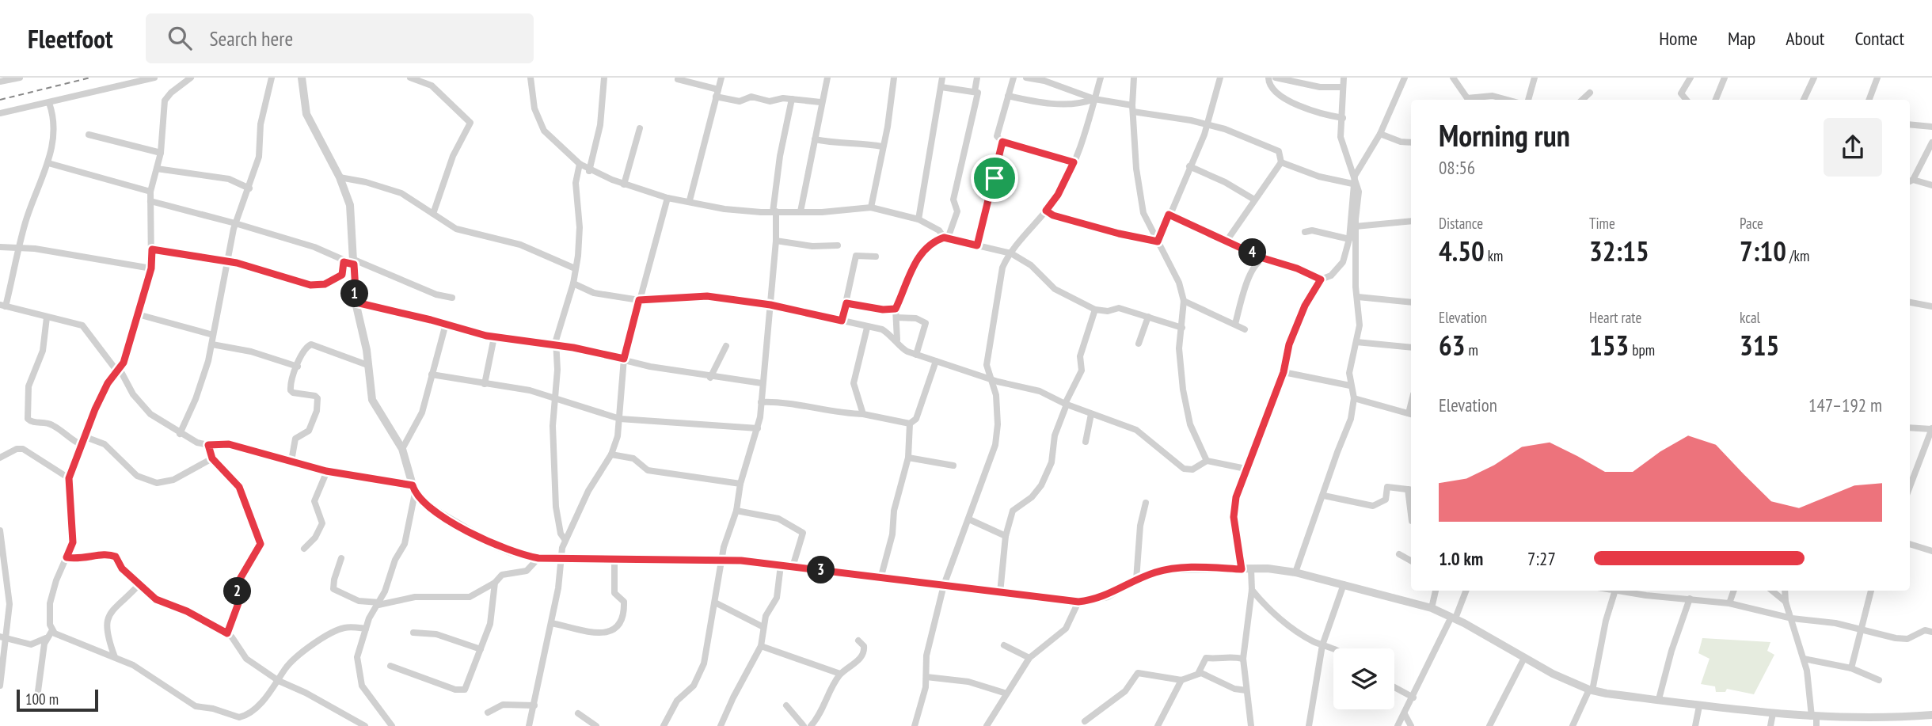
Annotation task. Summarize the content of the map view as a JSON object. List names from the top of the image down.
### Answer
{
  "scale_bar": "100 m",
  "page": {
    "header": "Fleetfoot",
    "search": "Search here",
    "nav": [
      "Home",
      "Map",
      "About",
      "Contact"
    ],
    "heading": ["Morning run", "08:56"],
    "stats": [
      ["Distance", "4.50 km"],
      ["Time", "32:15"],
      ["Pace", "7:10 /km"],
      ["Elevation", "63 m"],
      ["Heart rate", "153 bpm"],
      ["kcal", "315"]
    ],
    "pins": [
      "4",
      "1",
      "3",
      "2"
    ],
    "chart": ["Elevation", "147–192 m"],
    "list": [
      {
        "name": "1.0 km",
        "note": "7:27"
      }
    ],
    "scale": "100 m"
  }
}
